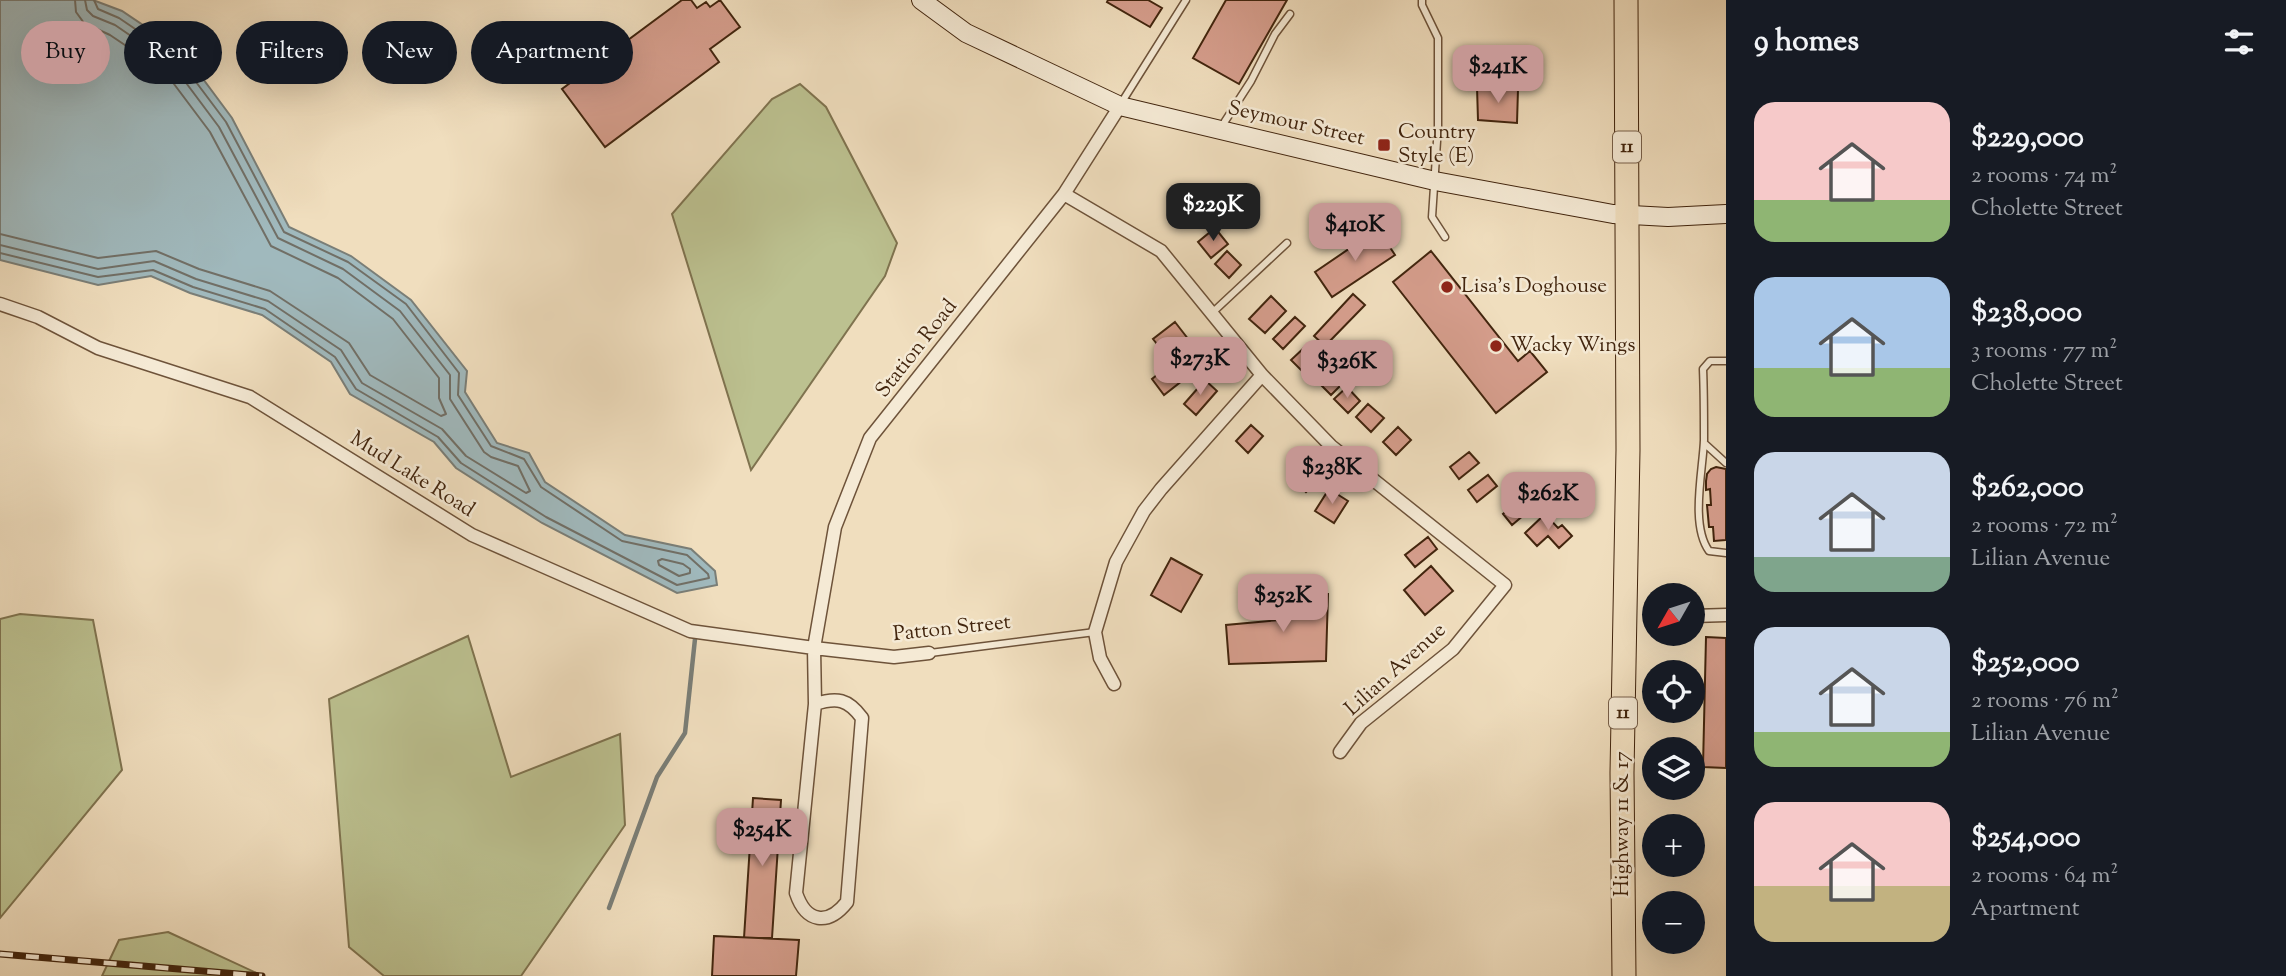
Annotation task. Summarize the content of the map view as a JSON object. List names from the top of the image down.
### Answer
{
  "streets": {
    "highway": ["11", "Highway 11 & 17"],
    "street": [
      "Seymour Street",
      "Station Road",
      "Mud Lake Road",
      "Patton Street",
      "Lilian Avenue"
    ]
  },
  "crossings": [
    ["Seymour Street", "Station Road"],
    ["Seymour Street", "Highway 11 & 17"],
    ["Station Road", "Mud Lake Road"],
    ["Station Road", "Patton Street"],
    ["Mud Lake Road", "Patton Street"]
  ],
  "places": {
    "transit": ["Country Style (E)"],
    "other": ["Lisa's Doghouse", "Wacky Wings"]
  },
  "north": "bottom left",
  "page": {
    "heading": "9 homes",
    "chip": [
      "Buy",
      "Rent",
      "Filters",
      "New",
      "Apartment"
    ],
    "price": [
      "$241K",
      "$229K",
      "$410K",
      "$273K",
      "$326K",
      "$238K",
      "$262K",
      "$252K",
      "$254K"
    ],
    "list": [
      {
        "name": "$229,000",
        "note": "2 rooms · 74 m² · Cholette Street"
      },
      {
        "name": "$238,000",
        "note": "3 rooms · 77 m² · Cholette Street"
      },
      {
        "name": "$262,000",
        "note": "2 rooms · 72 m² · Lilian Avenue"
      },
      {
        "name": "$252,000",
        "note": "2 rooms · 76 m² · Lilian Avenue"
      },
      {
        "name": "$254,000",
        "note": "2 rooms · 64 m² · Apartment"
      }
    ],
    "map_buttons": ["+", "−"]
  }
}
